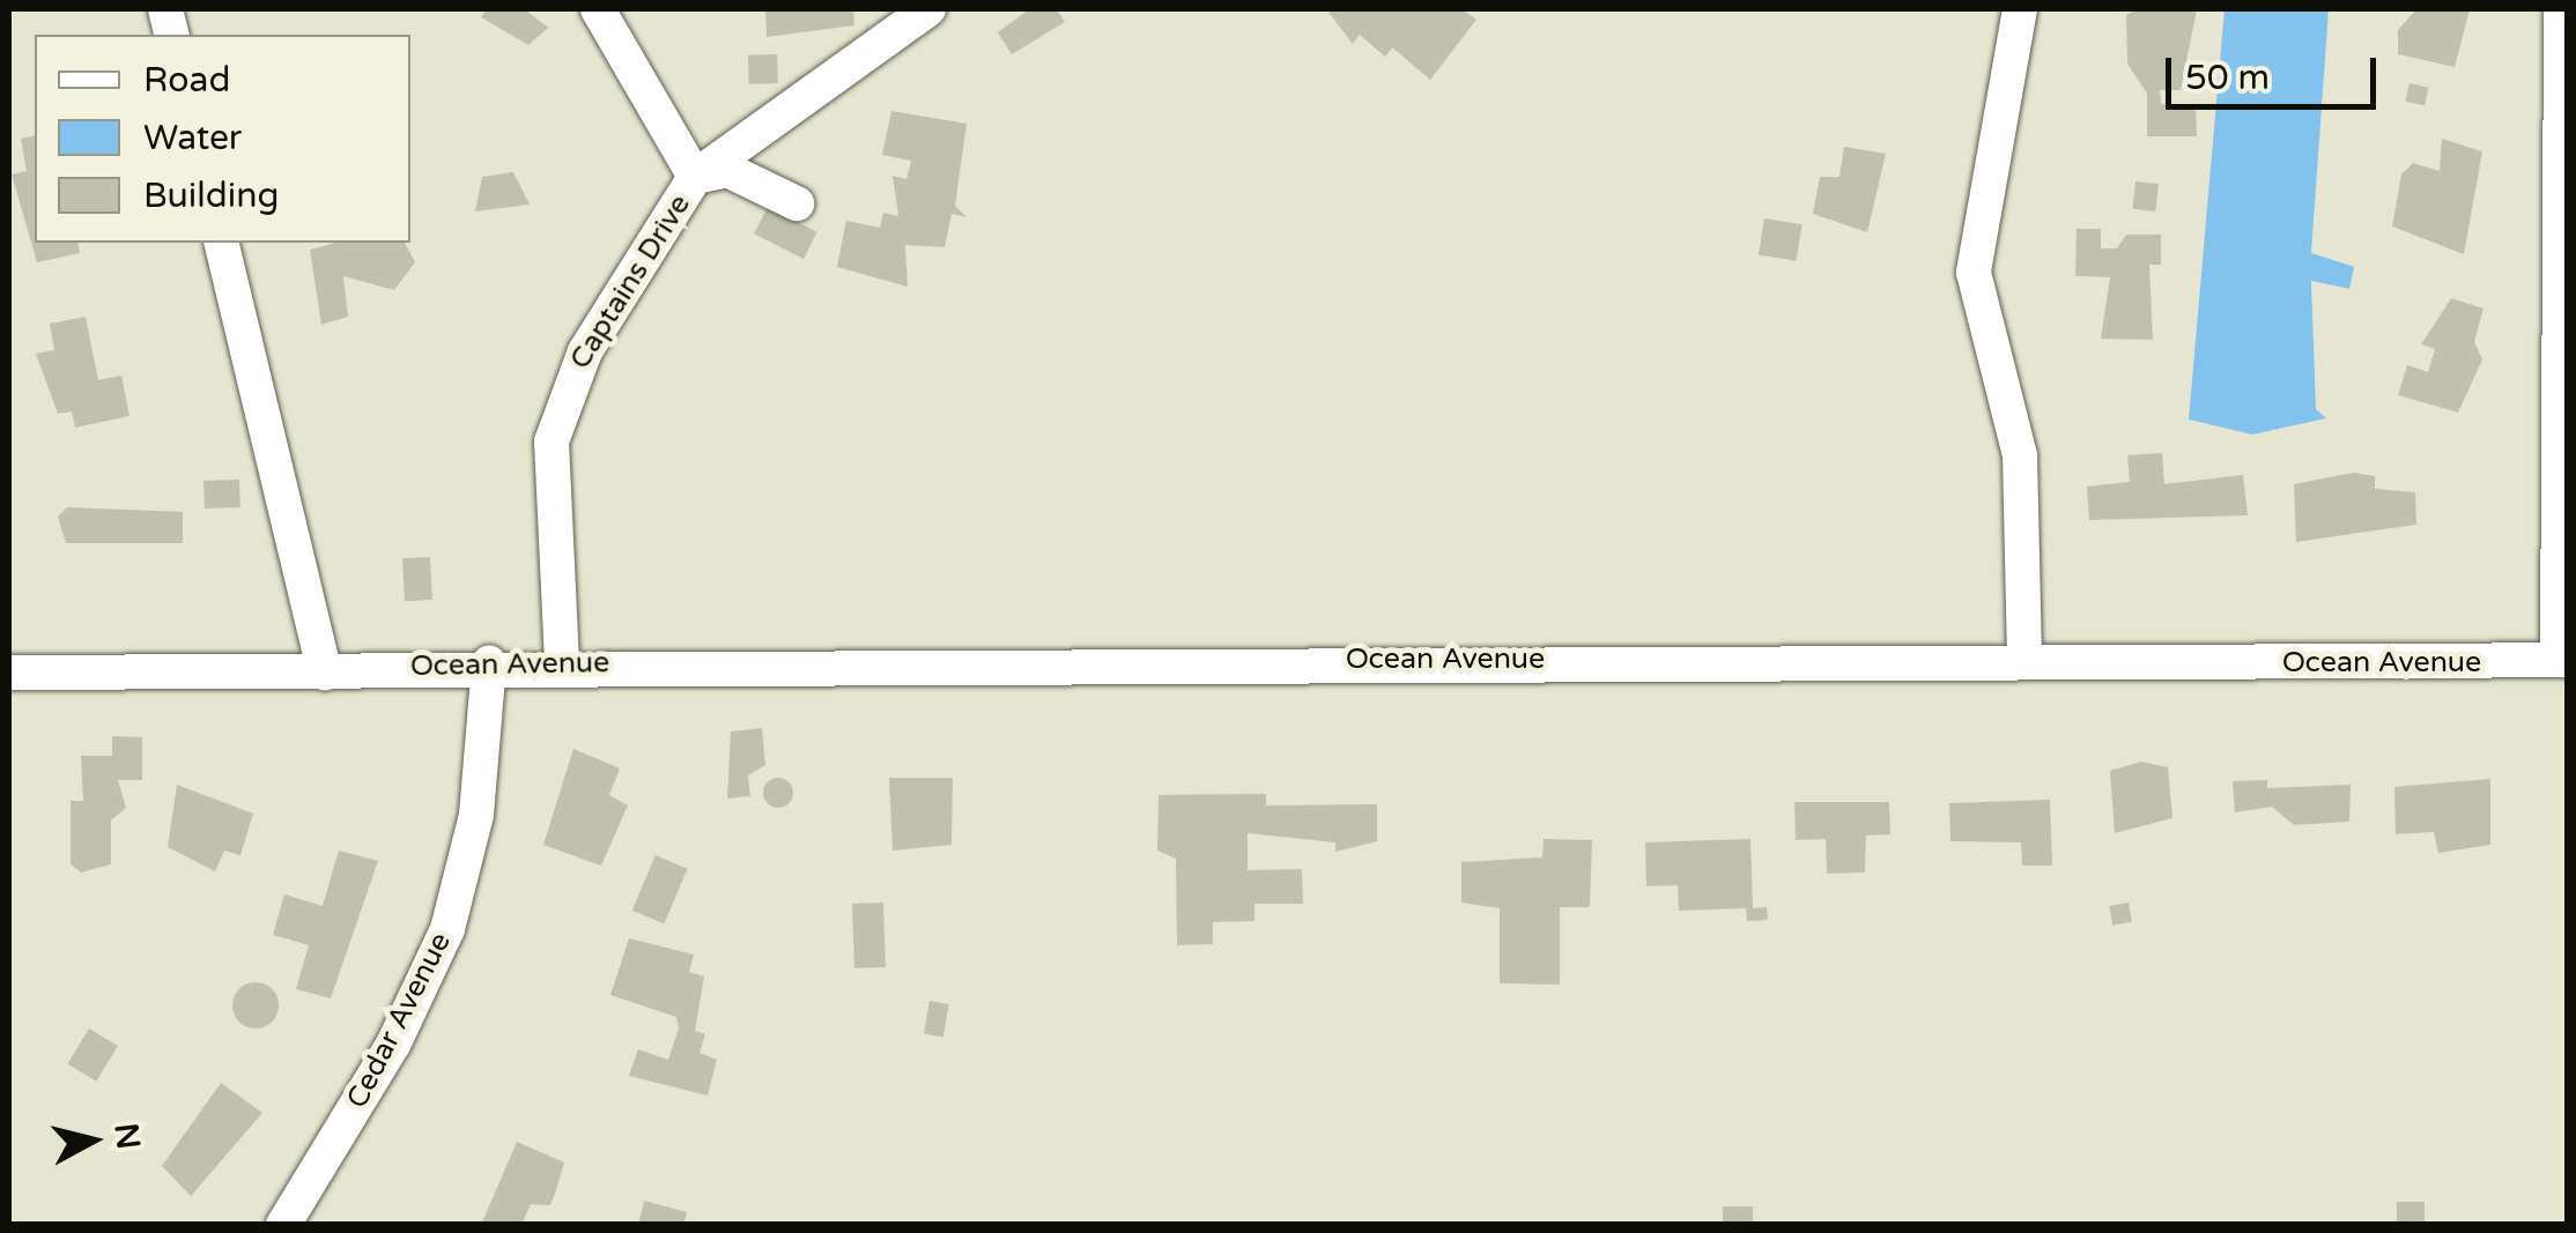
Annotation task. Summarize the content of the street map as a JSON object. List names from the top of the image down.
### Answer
{
  "streets": {
    "street": ["Captains Drive", "Ocean Avenue", "Cedar Avenue"]
  },
  "crossings": [
    ["Captains Drive", "Ocean Avenue"],
    ["Ocean Avenue", "Cedar Avenue"]
  ],
  "legend": ["Road", "Water", "Building"],
  "scale_bar": "50 m",
  "north": "right"
}
